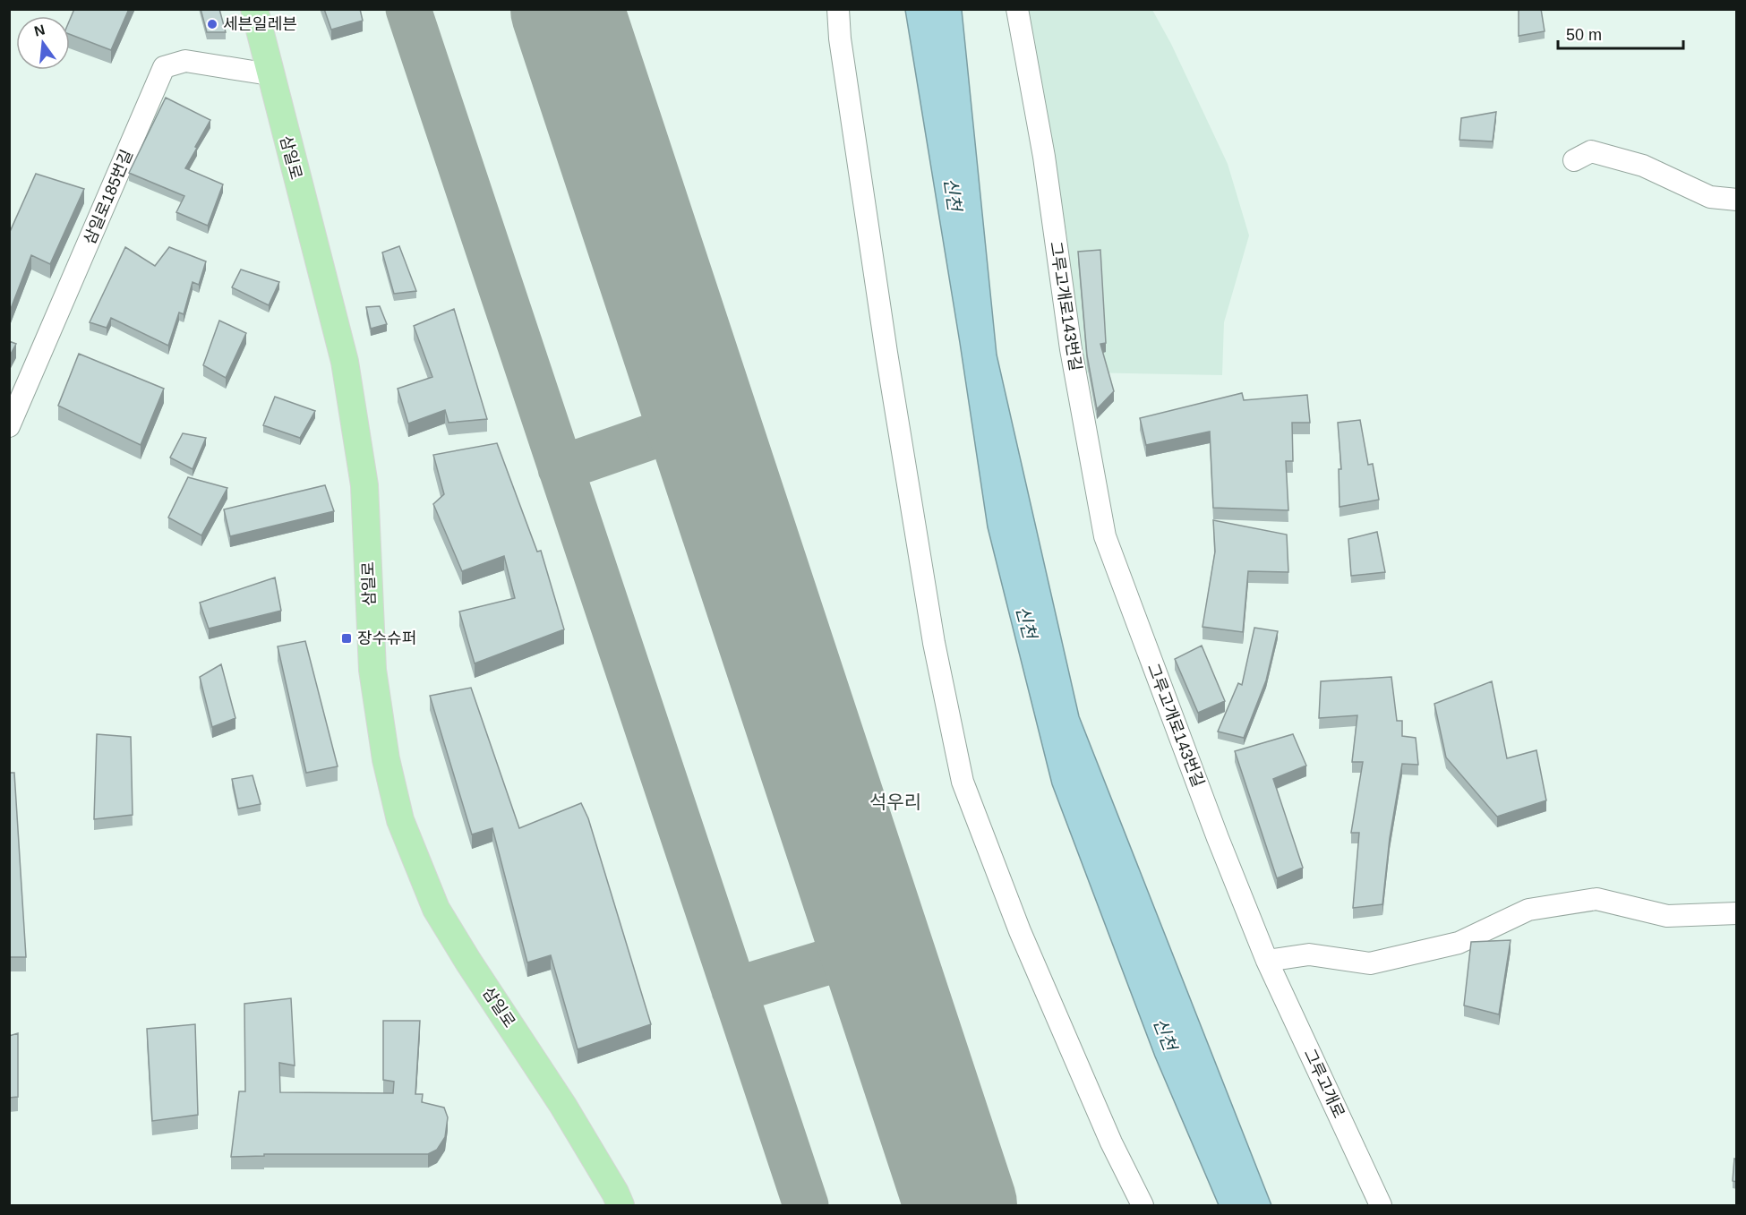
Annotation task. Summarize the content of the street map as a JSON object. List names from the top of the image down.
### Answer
{
  "streets": {
    "main road": ["삼일로"],
    "street": ["삼일로185번길", "그루고개로143번길", "그루고개로"]
  },
  "crossings": [
    ["삼일로", "삼일로185번길"],
    ["그루고개로143번길", "그루고개로"]
  ],
  "districts": ["석우리"],
  "water": ["신천"],
  "places": {
    "other": ["세븐일레븐"],
    "transit": ["장수슈퍼"]
  },
  "scale_bar": "50 m",
  "north": "top"
}
